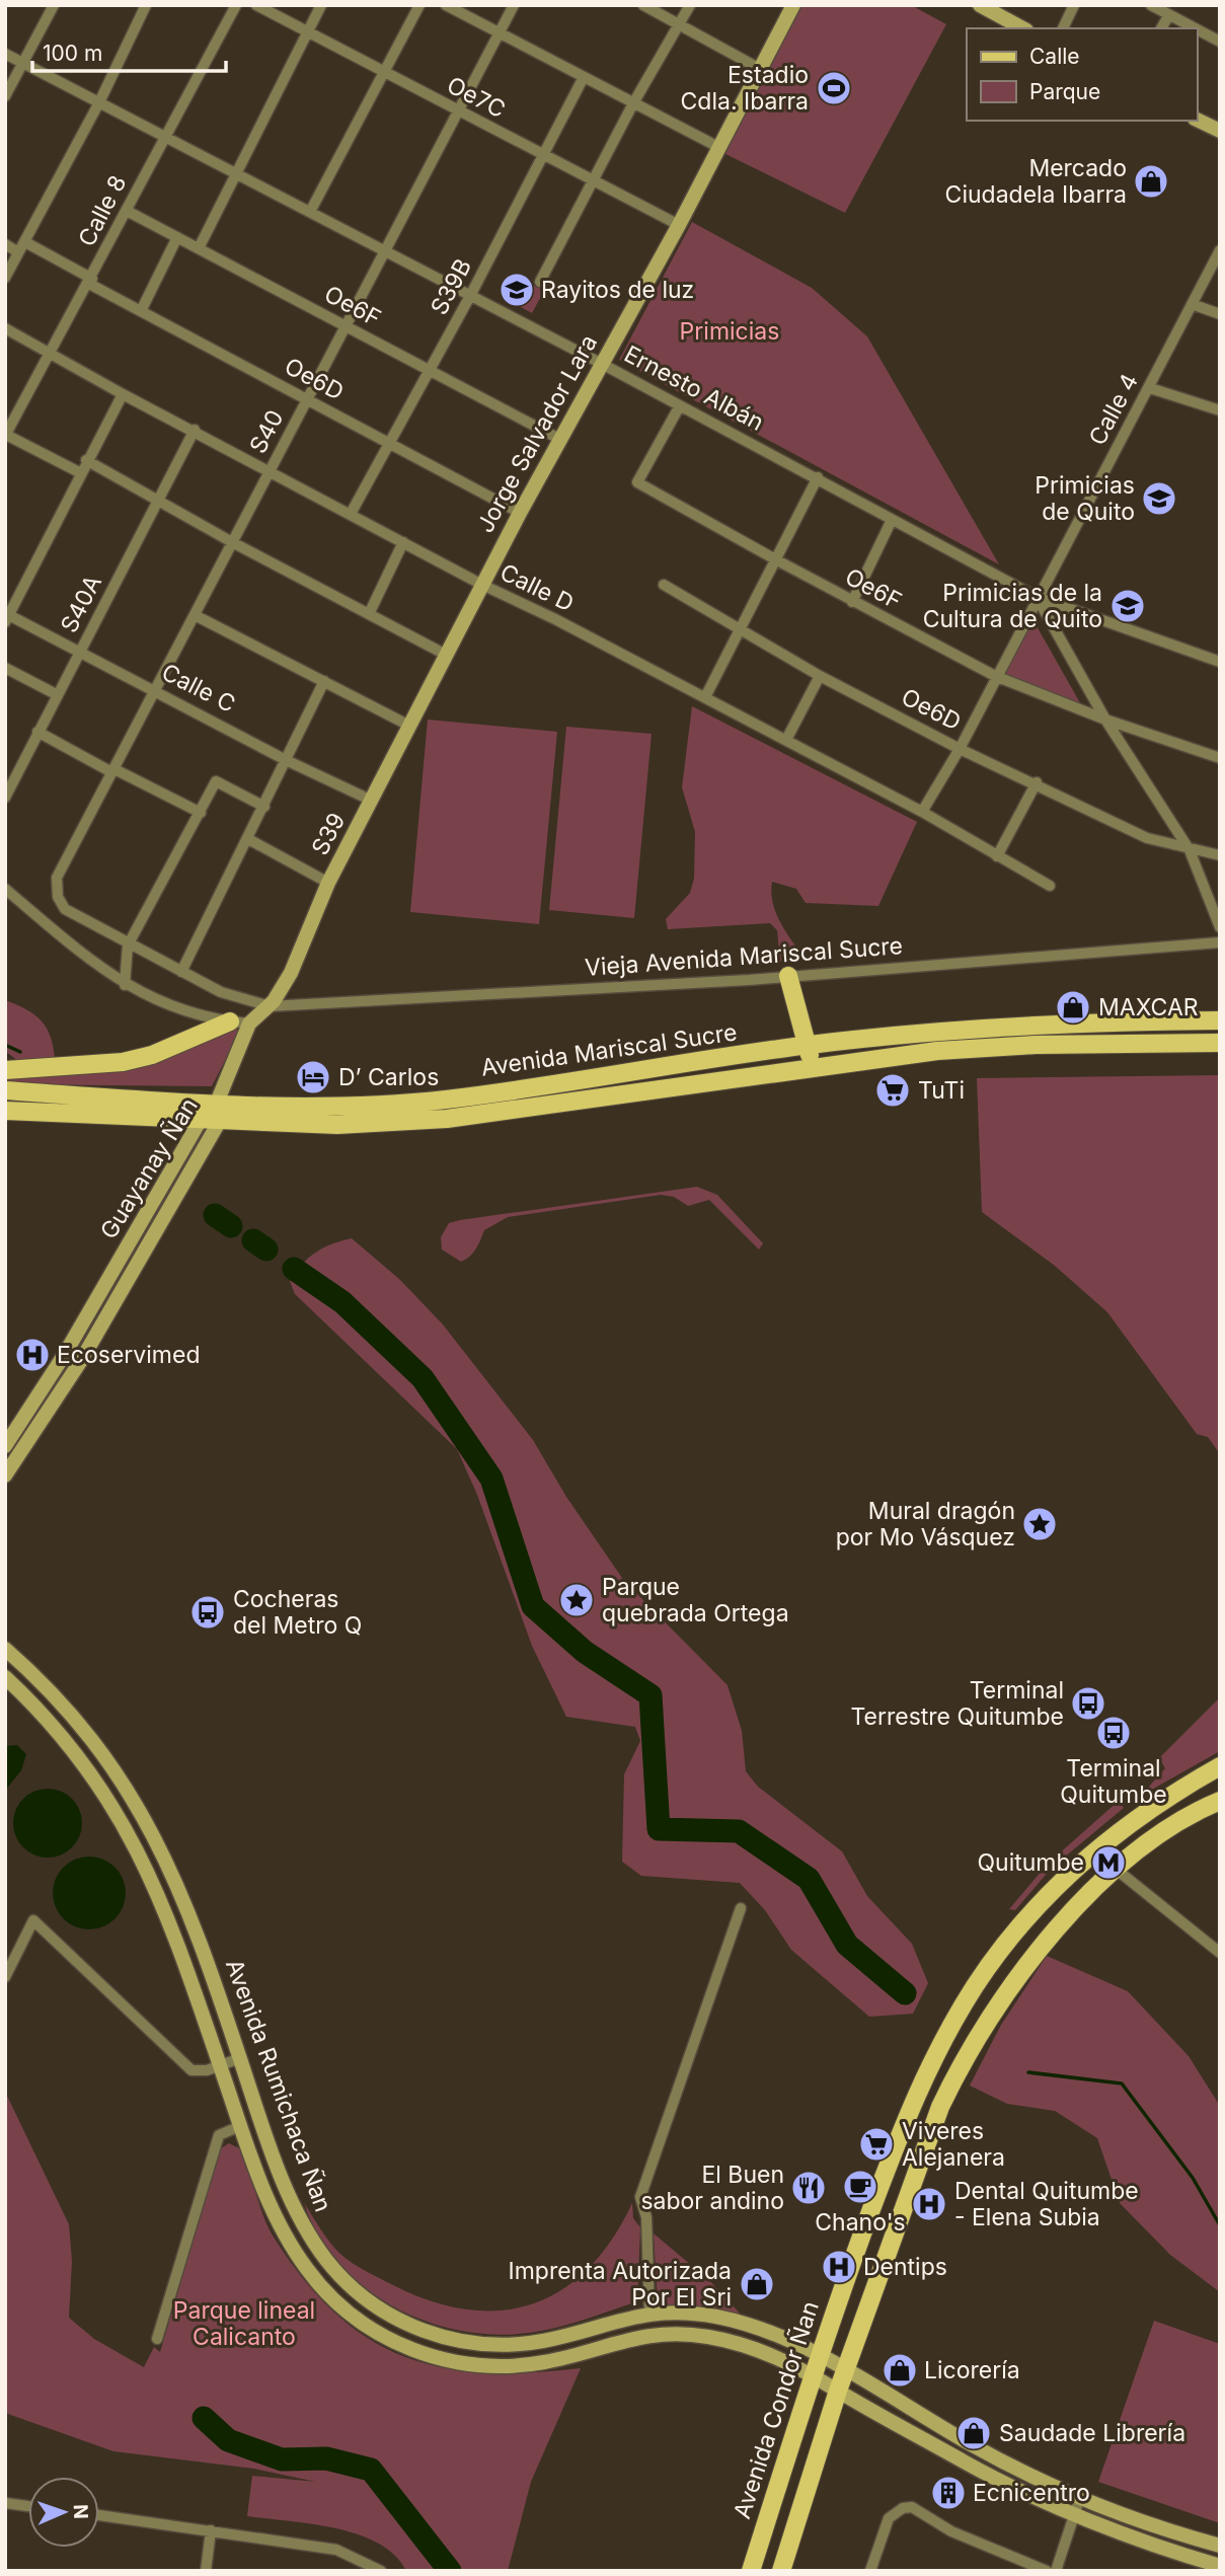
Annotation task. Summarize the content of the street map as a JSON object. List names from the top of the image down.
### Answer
{
  "streets": {
    "main road": [
      "Jorge Salvador Lara",
      "S39",
      "Avenida Mariscal Sucre",
      "Guayanay Ñan",
      "Avenida Rumichaca Ñan",
      "Avenida Condor Ñan"
    ],
    "street": [
      "Oe7C",
      "Calle 8",
      "S39B",
      "Oe6F",
      "Oe6D",
      "Ernesto Albán",
      "Calle 4",
      "S40",
      "Calle D",
      "S40A",
      "Calle C",
      "Vieja Avenida Mariscal Sucre"
    ]
  },
  "crossings": [
    ["Oe7C", "S39B"],
    ["Oe7C", "S40"],
    ["Oe7C", "Jorge Salvador Lara"],
    ["Calle 8", "Oe6F"],
    ["Calle 8", "Oe6D"],
    ["Calle 8", "Ernesto Albán"],
    ["Calle 8", "Calle D"],
    ["S39B", "Oe6F"],
    ["S39B", "Oe6D"],
    ["S39B", "Ernesto Albán"],
    ["S39B", "Calle D"],
    ["Oe6F", "Ernesto Albán"],
    ["Oe6F", "Calle 4"],
    ["Oe6F", "S40"],
    ["Oe6F", "Jorge Salvador Lara"],
    ["Oe6D", "Calle 4"],
    ["Oe6D", "S40"],
    ["Oe6D", "Jorge Salvador Lara"],
    ["Ernesto Albán", "Calle 4"],
    ["Ernesto Albán", "S40"],
    ["Ernesto Albán", "Jorge Salvador Lara"],
    ["Calle 4", "Calle D"],
    ["S40", "Calle D"],
    ["S40", "Calle C"],
    ["S40", "Vieja Avenida Mariscal Sucre"],
    ["Jorge Salvador Lara", "Calle D"],
    ["Jorge Salvador Lara", "S39"],
    ["Calle D", "S40A"],
    ["Calle D", "S39"],
    ["S40A", "Calle C"],
    ["Calle C", "S39"],
    ["S39", "Vieja Avenida Mariscal Sucre"],
    ["S39", "Avenida Mariscal Sucre"],
    ["S39", "Guayanay Ñan"],
    ["Avenida Mariscal Sucre", "Guayanay Ñan"],
    ["Avenida Rumichaca Ñan", "Avenida Condor Ñan"]
  ],
  "parks": ["Primicias", "Parque lineal Calicanto"],
  "places": {
    "sports": ["Estadio Cdla. Ibarra"],
    "shop": [
      "Mercado Ciudadela Ibarra",
      "MAXCAR",
      "Imprenta Autorizada Por El Sri",
      "Licorería",
      "Saudade Librería"
    ],
    "school or university": ["Rayitos de luz", "Primicias de Quito", "Primicias de la Cultura de Quito"],
    "hotel": ["D’ Carlos"],
    "supermarket": ["TuTi", "Viveres Alejanera"],
    "hospital": ["Ecoservimed", "Dental Quitumbe - Elena Subia", "Dentips"],
    "place": ["Mural dragón por Mo Vásquez", "Parque quebrada Ortega"],
    "bus stop": ["Cocheras del Metro Q", "Terminal Terrestre Quitumbe", "Terminal Quitumbe"],
    "metro station": ["Quitumbe"],
    "cafe": ["Chano's"],
    "restaurant": ["El Buen sabor andino"],
    "building": ["Ecnicentro"]
  },
  "legend": ["Calle", "Parque"],
  "scale_bar": "100 m",
  "north": "right"
}
